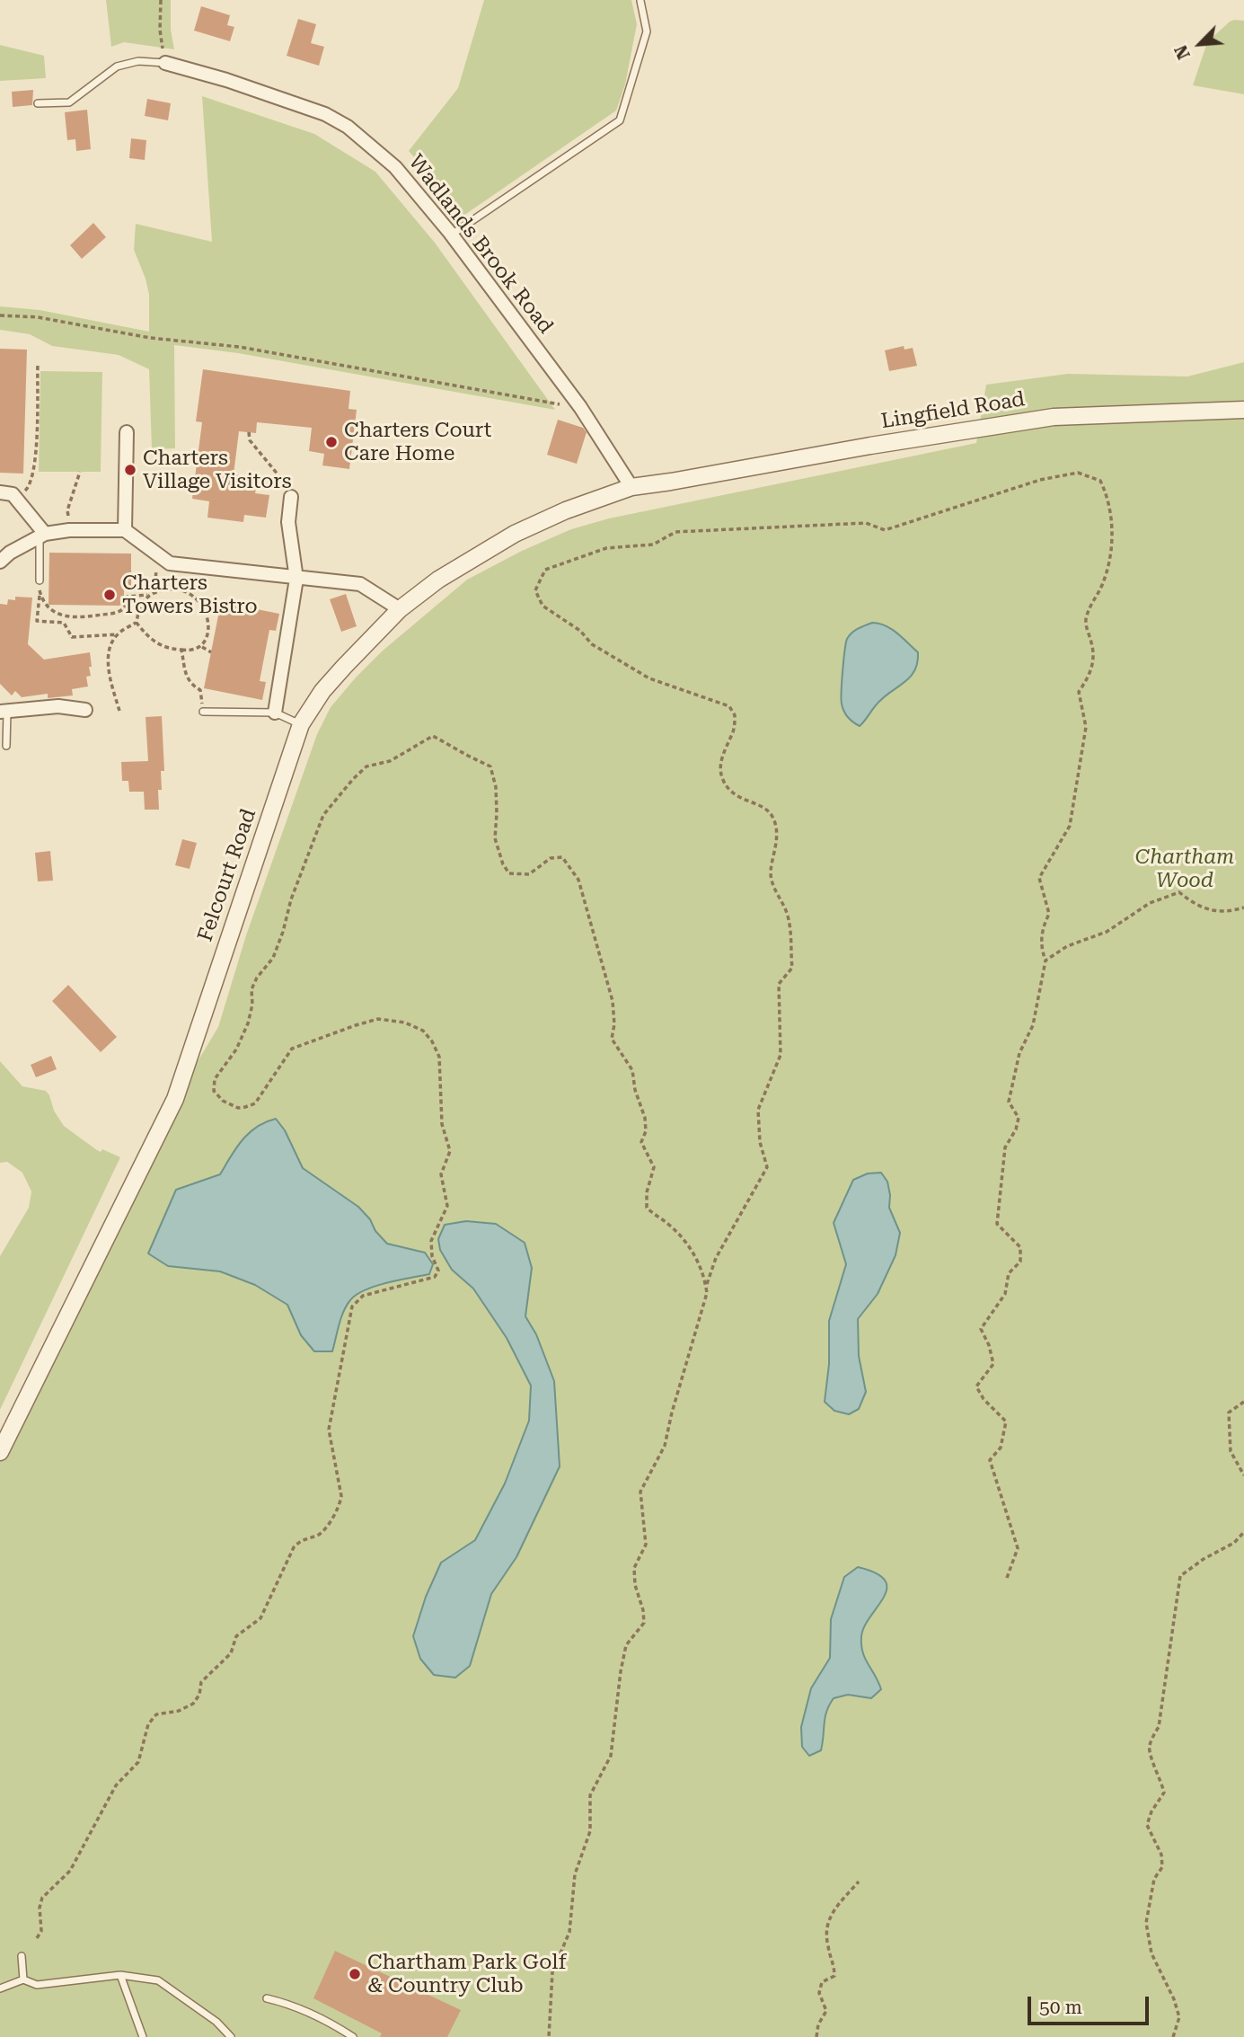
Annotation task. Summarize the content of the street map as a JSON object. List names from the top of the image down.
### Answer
{
  "streets": {
    "street": ["Wadlands Brook Road", "Lingfield Road", "Felcourt Road"]
  },
  "crossings": [
    ["Wadlands Brook Road", "Felcourt Road"],
    ["Lingfield Road", "Felcourt Road"]
  ],
  "parks": ["Chartham Wood"],
  "places": [
    "Charters Court Care Home",
    "Charters Village Visitors",
    "Charters Towers Bistro",
    "Chartham Park Golf & Country Club"
  ],
  "scale_bar": "50 m",
  "north": "bottom left"
}
